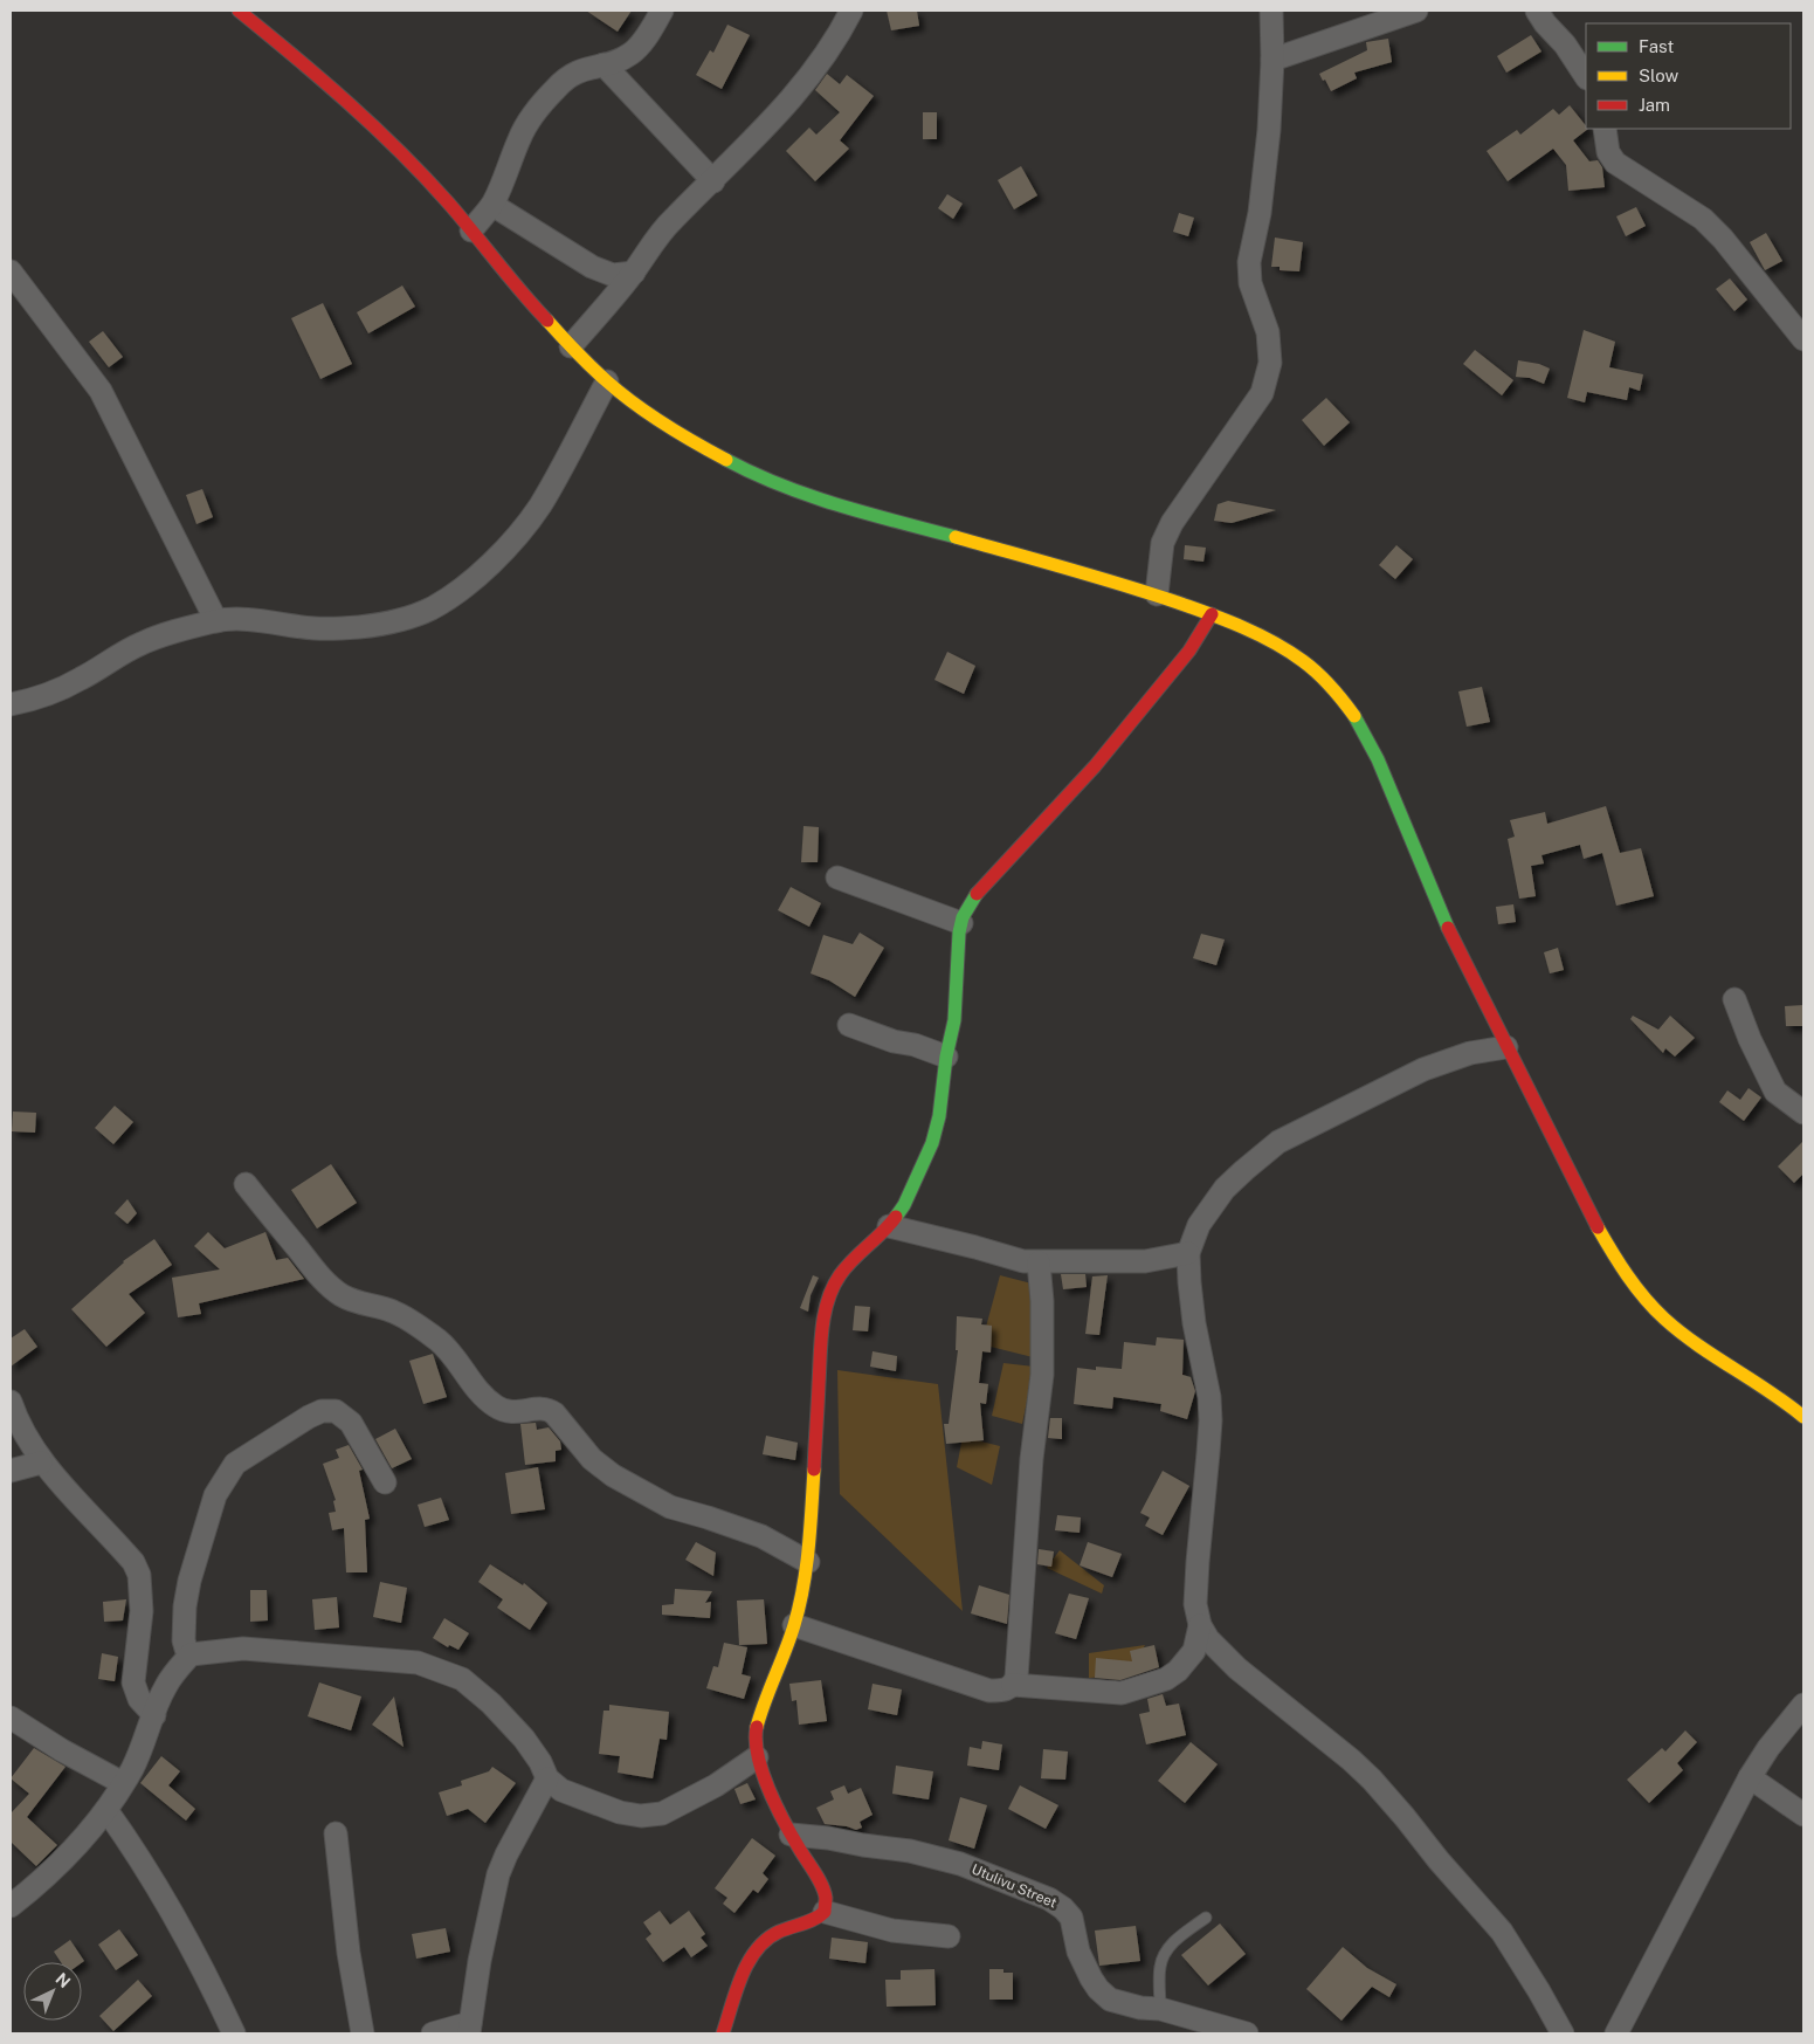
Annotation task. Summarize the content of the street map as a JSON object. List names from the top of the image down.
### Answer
{
  "streets": {
    "street": ["Utulivu Street"]
  },
  "legend": ["Fast", "Slow", "Jam"],
  "north": "top right"
}
